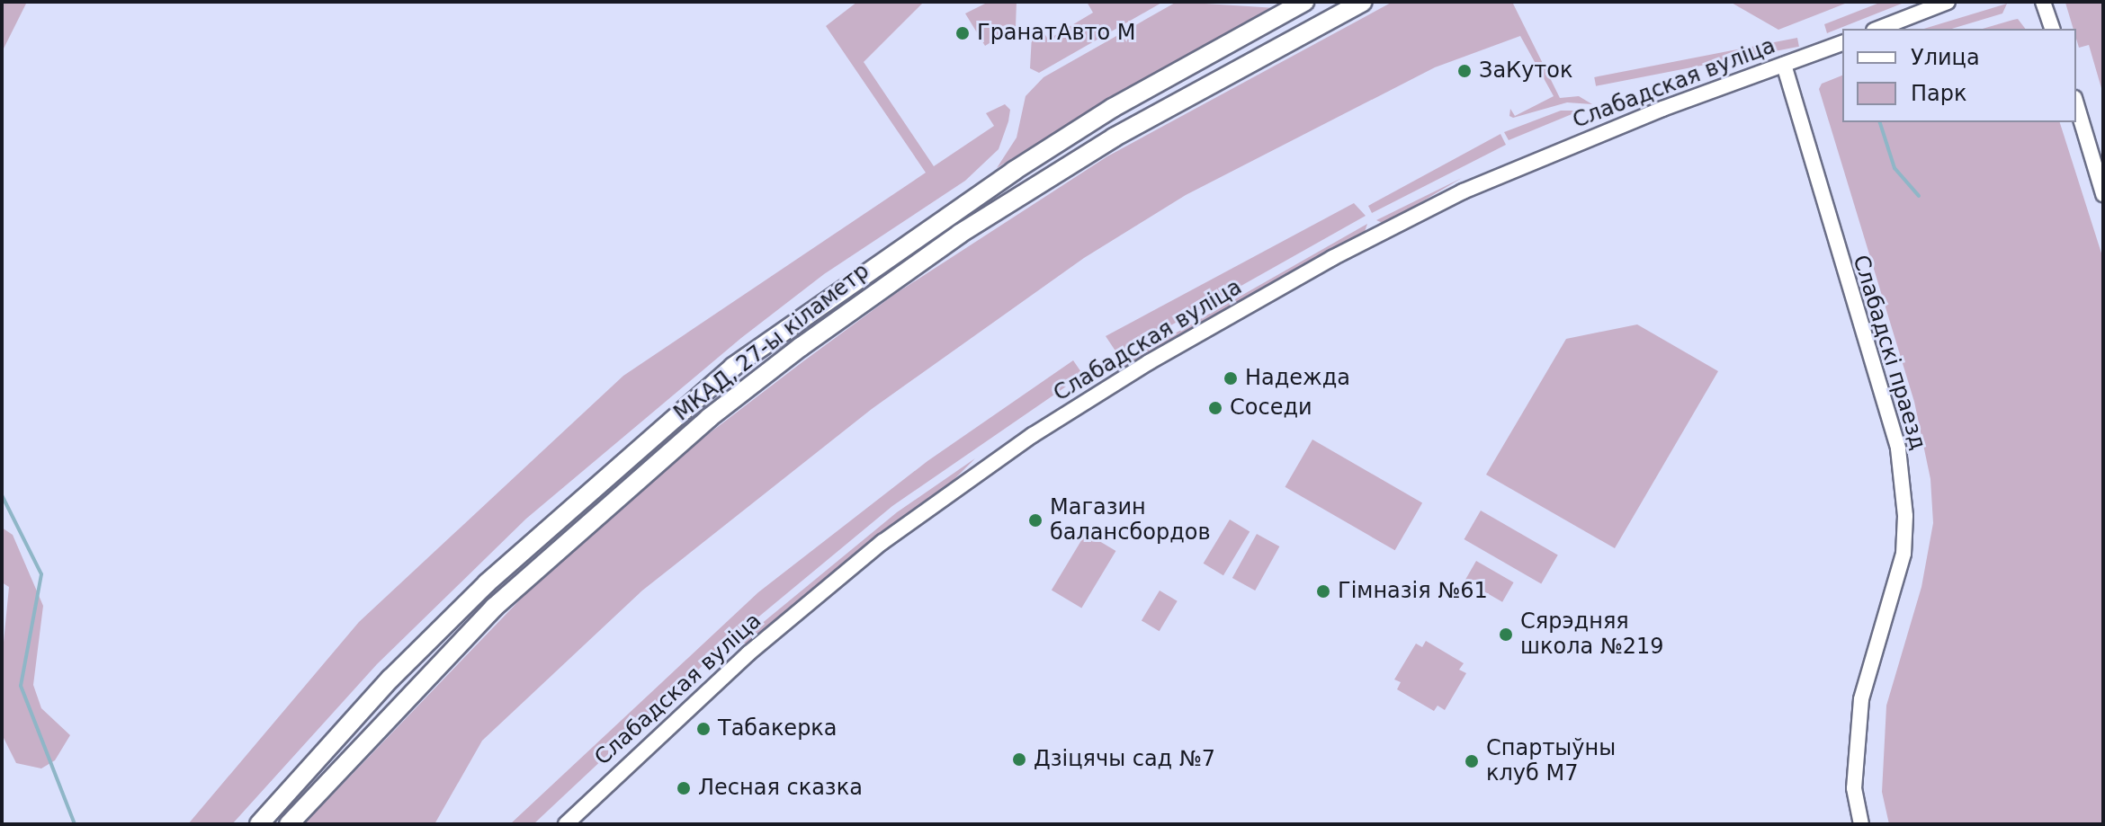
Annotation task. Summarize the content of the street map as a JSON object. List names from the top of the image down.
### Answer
{
  "streets": {
    "highway": ["МКАД, 27-ы кіламетр"],
    "main road": ["Слабадская вуліца", "Слабадскі праезд"]
  },
  "crossings": [
    ["Слабадская вуліца", "Слабадскі праезд"]
  ],
  "places": [
    "ГранатАвто М",
    "ЗаКуток",
    "Надежда",
    "Соседи",
    "Магазин балансбордов",
    "Гімназія №61",
    "Сярэдняя школа №219",
    "Табакерка",
    "Дзіцячы сад №7",
    "Спартыўны клуб М7",
    "Лесная сказка"
  ],
  "legend": ["Улица", "Парк"]
}
